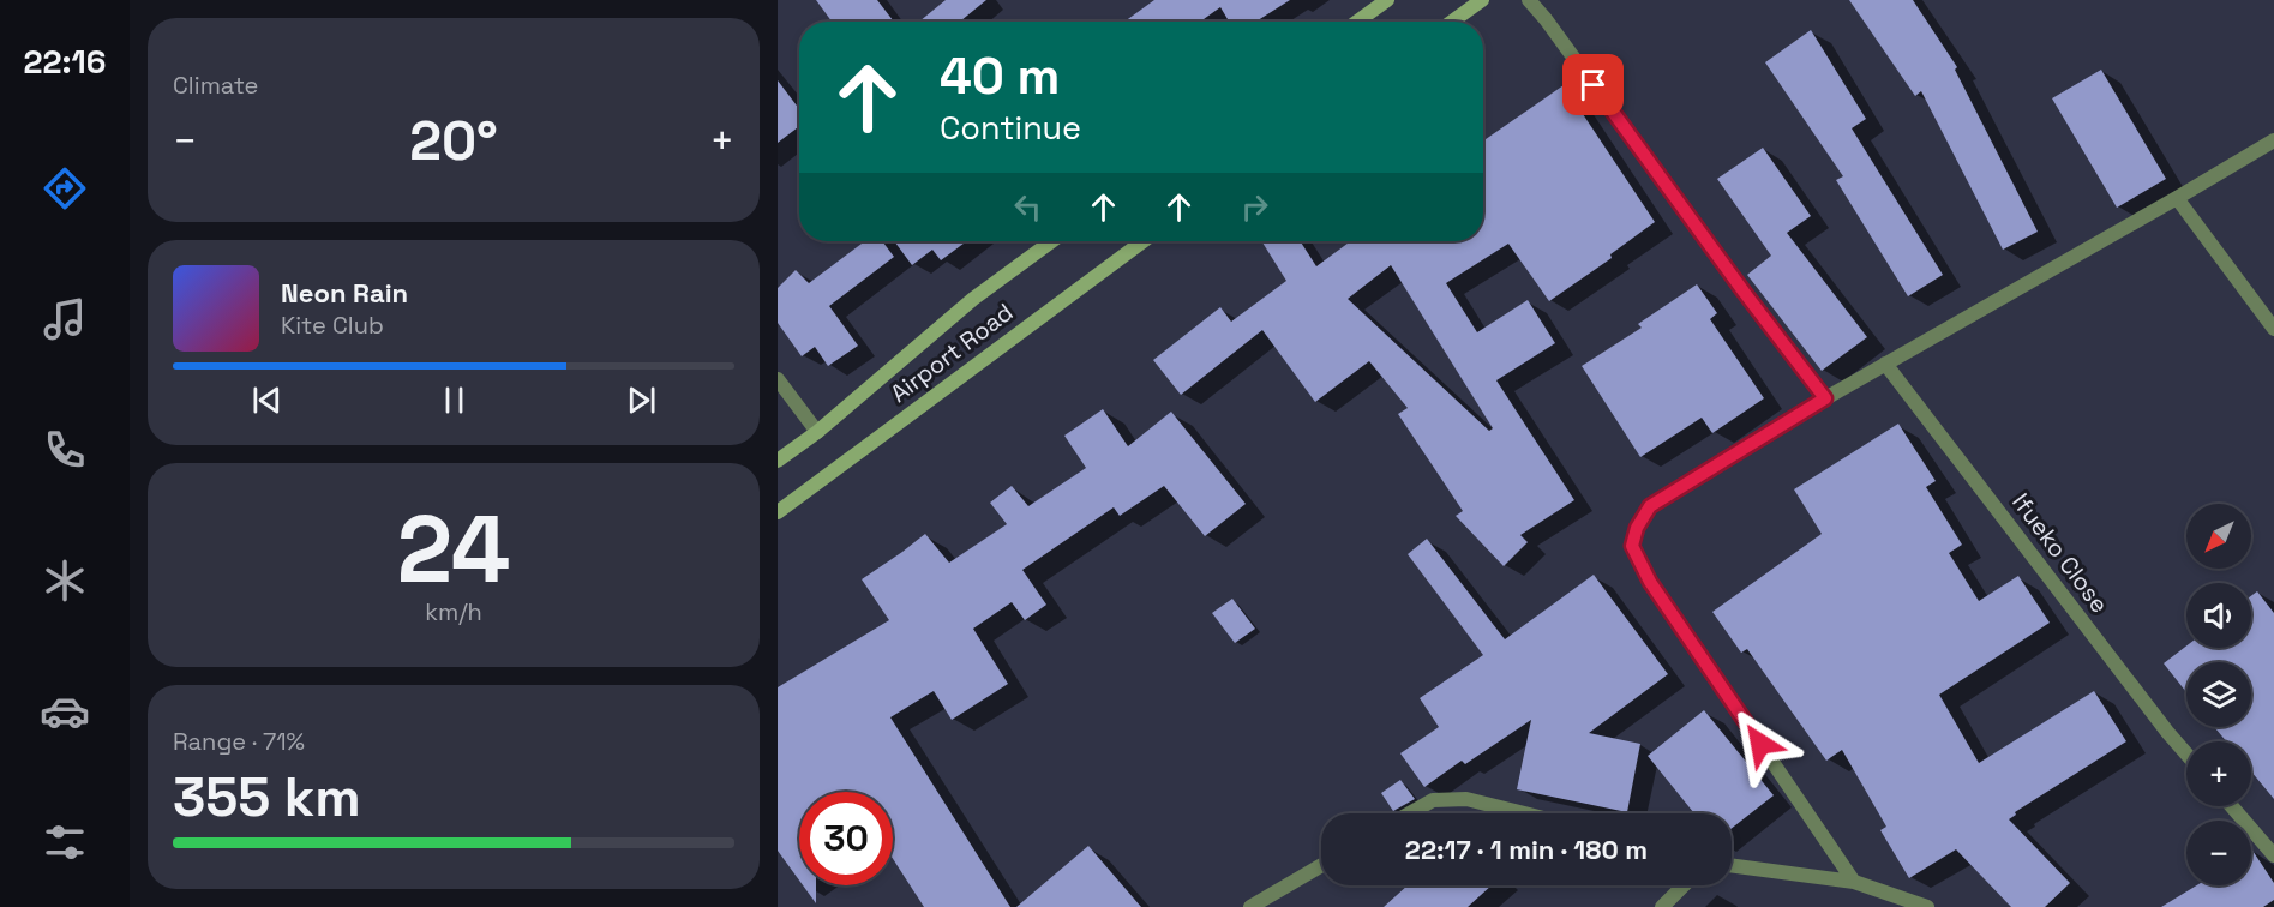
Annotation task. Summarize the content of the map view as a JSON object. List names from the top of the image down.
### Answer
{
  "streets": {
    "main road": ["Airport Road"],
    "street": ["Ifueko Close"]
  },
  "north": "bottom left",
  "page": {
    "tabs": "22:16",
    "tile": [
      "Climate",
      ["24", "km/h"],
      ["Range · 71%", "355 km"]
    ],
    "turn": ["40 m", "Continue"],
    "heat": ["−", "20°", "+"],
    "song": ["Neon Rain", "Kite Club"],
    "map_buttons": ["+", "−"],
    "limit": "30",
    "trip": "22:17 · 1 min · 180 m"
  }
}
